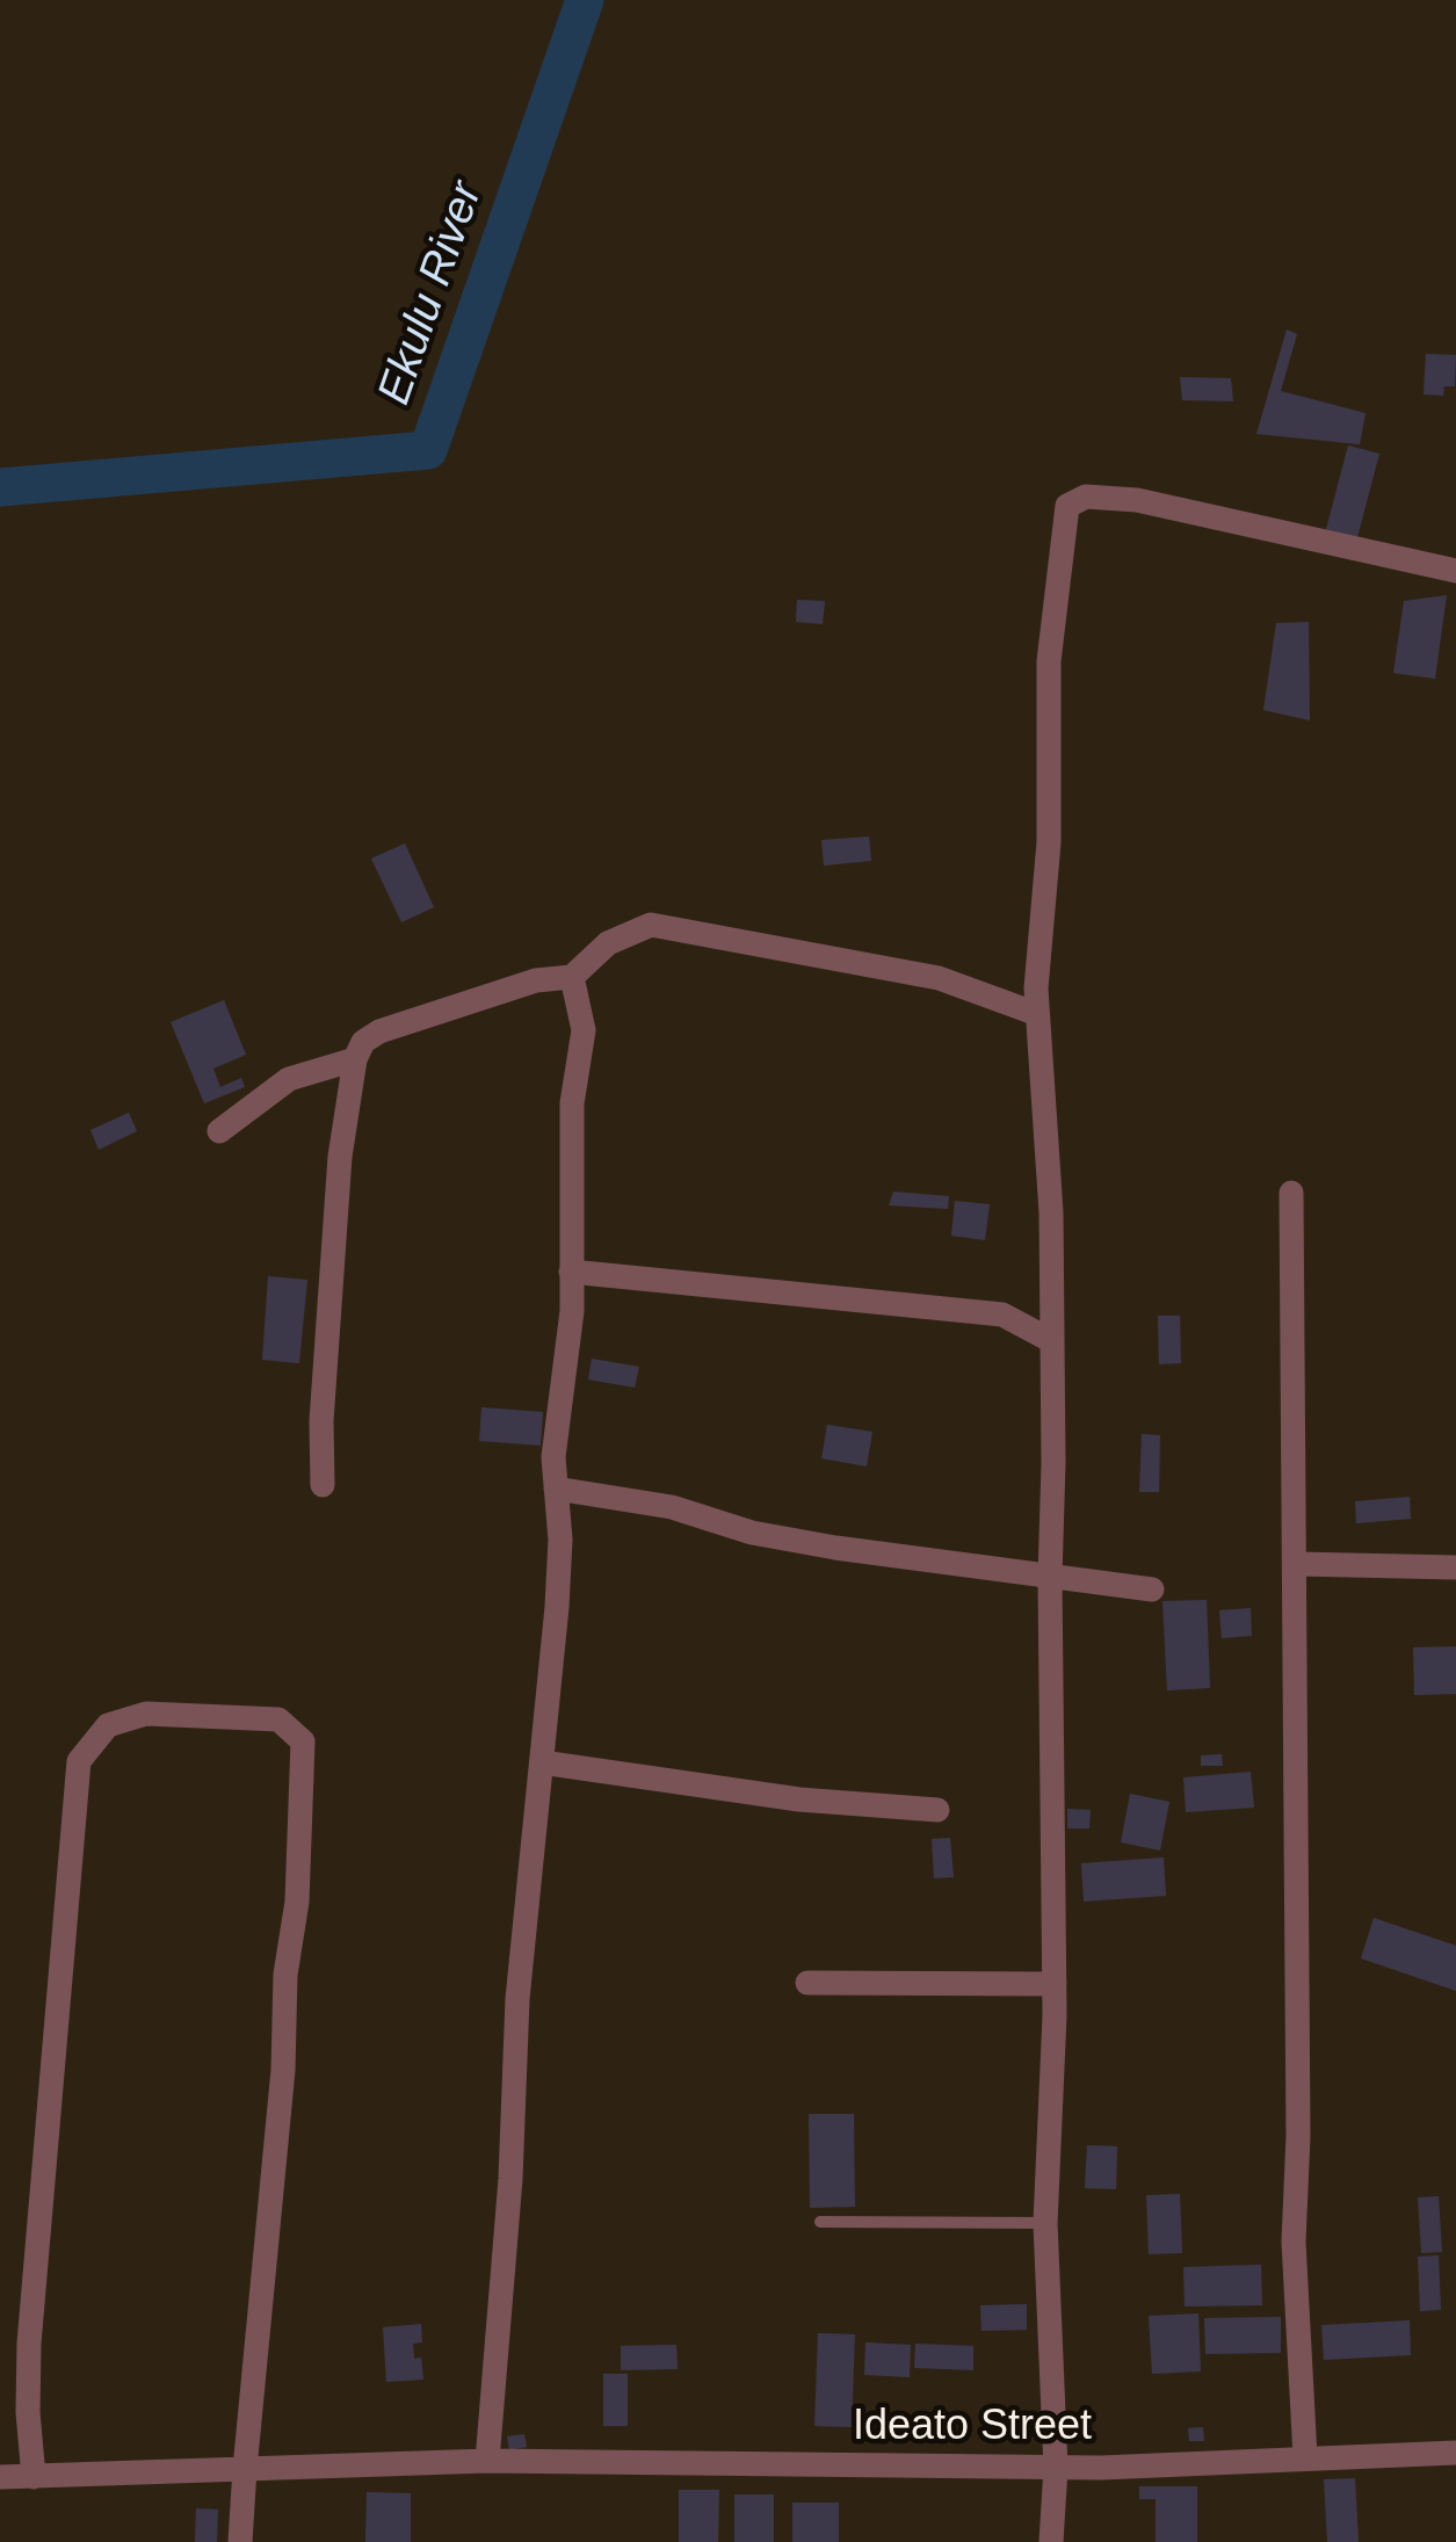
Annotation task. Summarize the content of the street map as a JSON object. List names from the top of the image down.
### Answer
{
  "streets": {
    "street": ["Ideato Street"]
  },
  "water": ["Ekulu River"]
}
